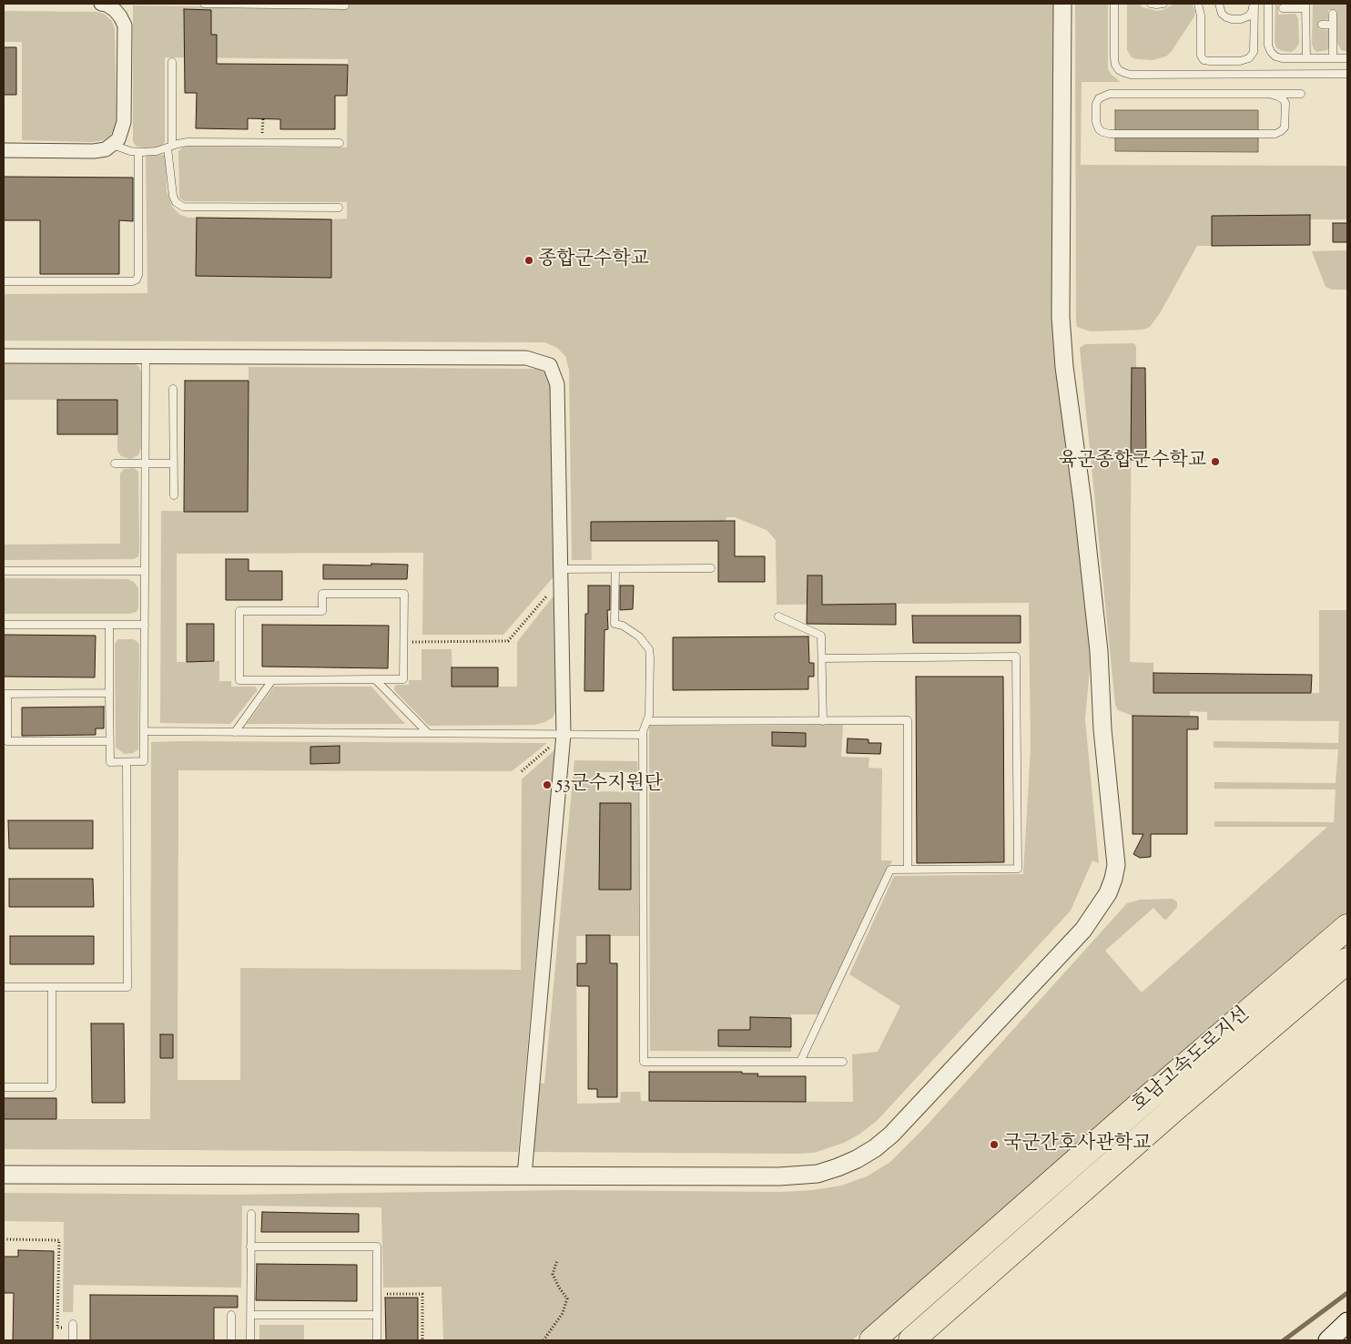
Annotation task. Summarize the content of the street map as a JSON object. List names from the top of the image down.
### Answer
{
  "streets": {
    "highway": ["호남고속도로지선"]
  },
  "places": [
    "종합군수학교",
    "육군종합군수학교",
    "53군수지원단",
    "국군간호사관학교"
  ]
}
